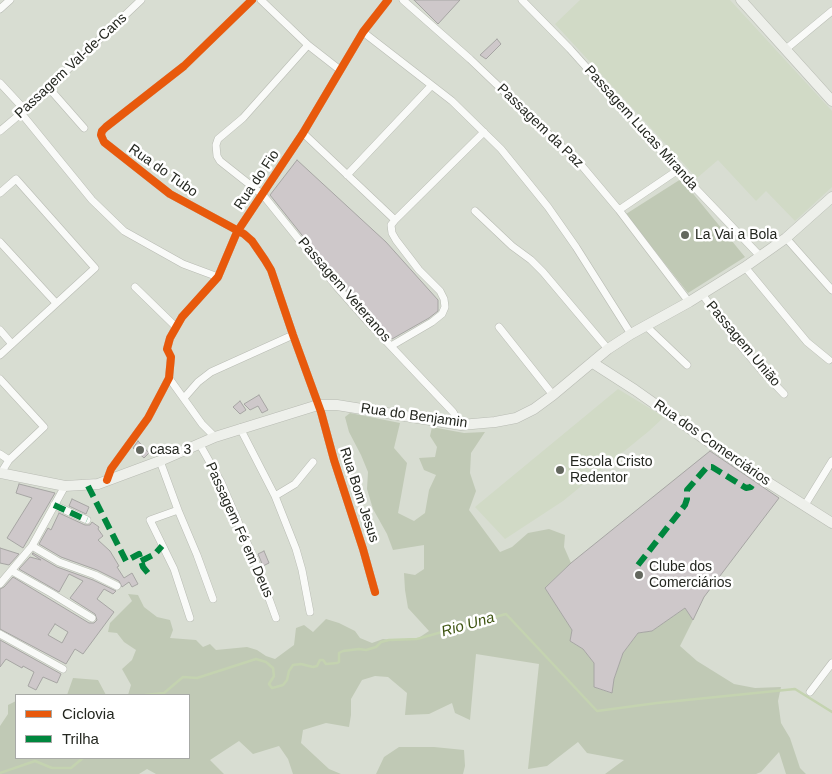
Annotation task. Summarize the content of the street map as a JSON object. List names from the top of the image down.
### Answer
{
  "streets": {
    "main road": ["Rua do Benjamin", "Rua dos Comerciários"],
    "street": [
      "Passagem Val-de-Cans",
      "Passagem da Paz",
      "Passagem Lucas Miranda",
      "Rua do Tubo",
      "Rua do Fio",
      "Passagem Veteranos",
      "Passagem União",
      "Rua Bom Jesus",
      "Passagem Fé em Deus"
    ]
  },
  "crossings": [
    ["Passagem da Paz", "Rua do Benjamin"],
    ["Passagem Lucas Miranda", "Rua do Benjamin"],
    ["Rua do Tubo", "Rua do Fio"],
    ["Rua do Tubo", "Rua Bom Jesus"],
    ["Rua do Fio", "Passagem Veteranos"],
    ["Rua do Fio", "Rua do Benjamin"],
    ["Passagem Veteranos", "Rua do Benjamin"],
    ["Passagem União", "Rua do Benjamin"],
    ["Rua do Benjamin", "Rua dos Comerciários"],
    ["Rua do Benjamin", "Rua Bom Jesus"],
    ["Rua do Benjamin", "Passagem Fé em Deus"]
  ],
  "water": ["Rio Una"],
  "places": [
    "La Vai a Bola",
    "casa 3",
    "Escola Cristo Redentor",
    "Clube dos Comerciários"
  ],
  "legend": ["Ciclovia", "Trilha"]
}
